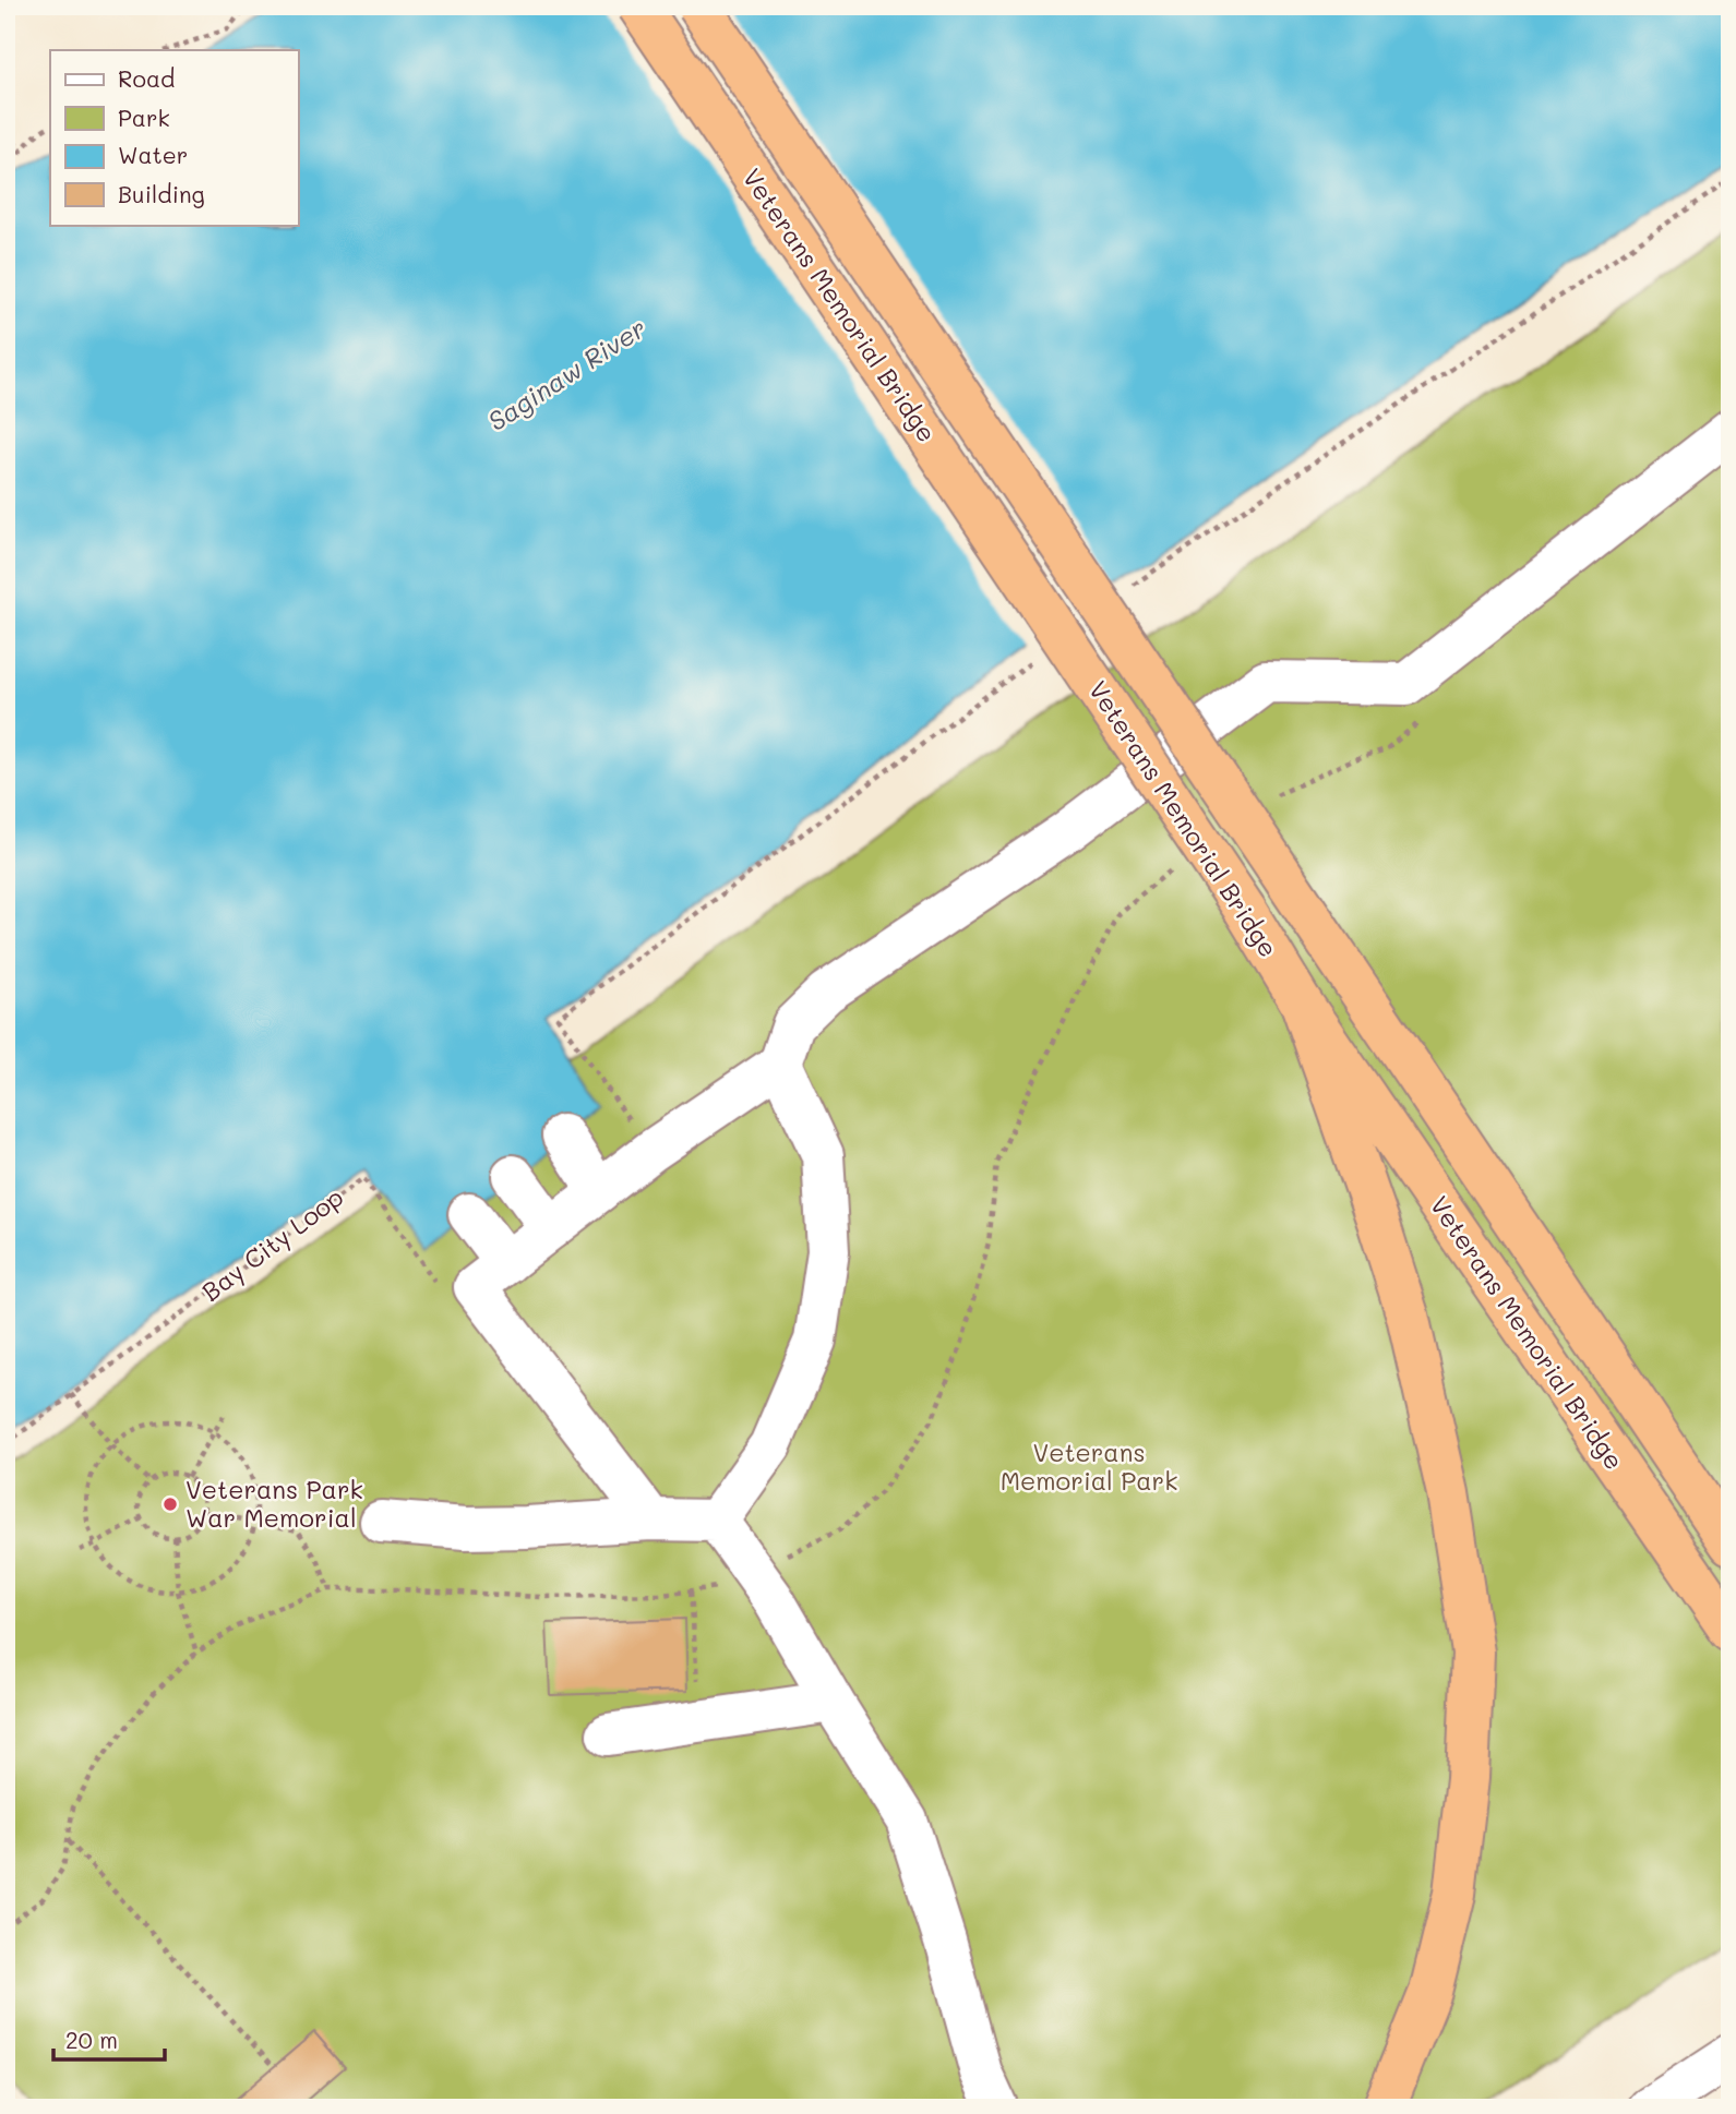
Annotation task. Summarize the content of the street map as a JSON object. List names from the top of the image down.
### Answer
{
  "streets": {
    "highway": ["Veterans Memorial Bridge"],
    "path": ["Bay City Loop"]
  },
  "water": ["Saginaw River"],
  "parks": ["Veterans Memorial Park"],
  "places": ["Veterans Park War Memorial"],
  "legend": [
    "Road",
    "Park",
    "Water",
    "Building"
  ],
  "scale_bar": "20 m"
}
